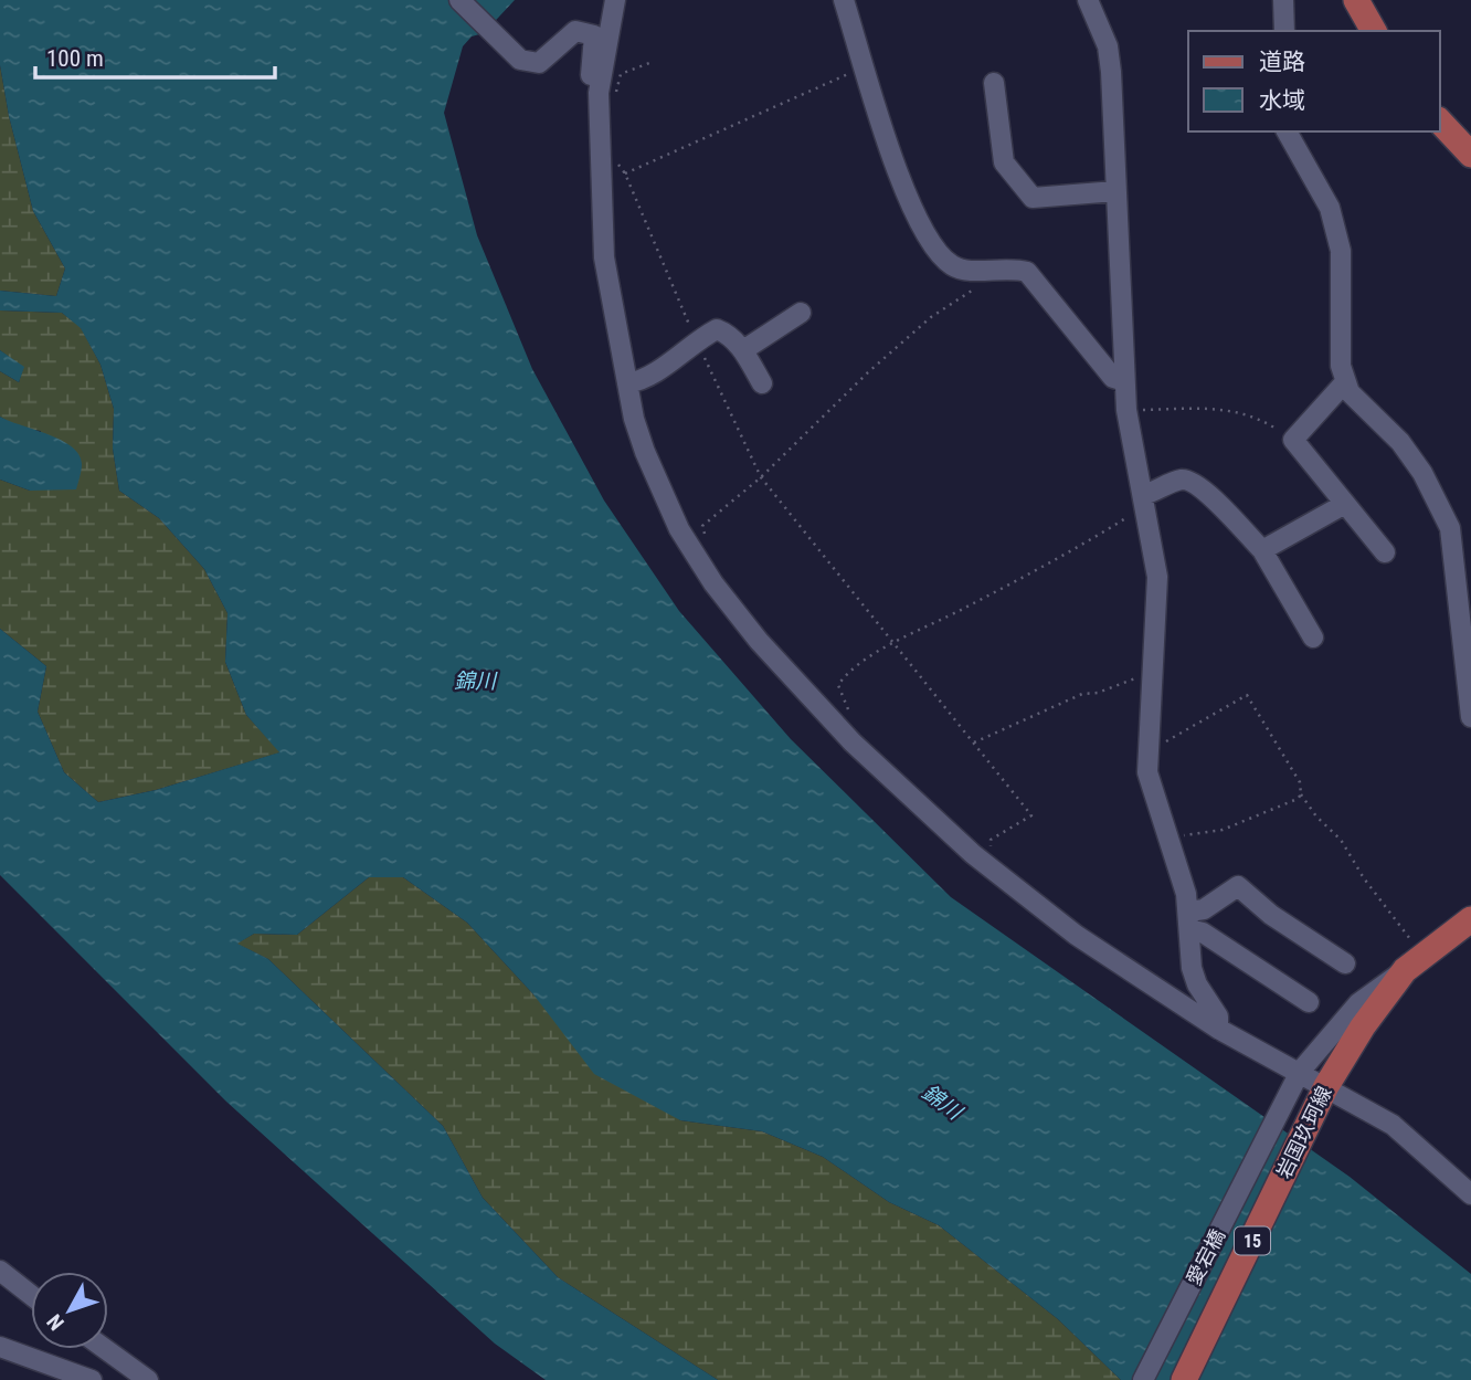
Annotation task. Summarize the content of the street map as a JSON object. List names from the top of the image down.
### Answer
{
  "streets": {
    "main road": ["岩国玖珂線", "15"],
    "street": ["愛宕橋"]
  },
  "crossings": [
    ["岩国玖珂線", "愛宕橋"]
  ],
  "water": ["錦川"],
  "legend": ["道路", "水域"],
  "scale_bar": "100 m",
  "north": "bottom left"
}
